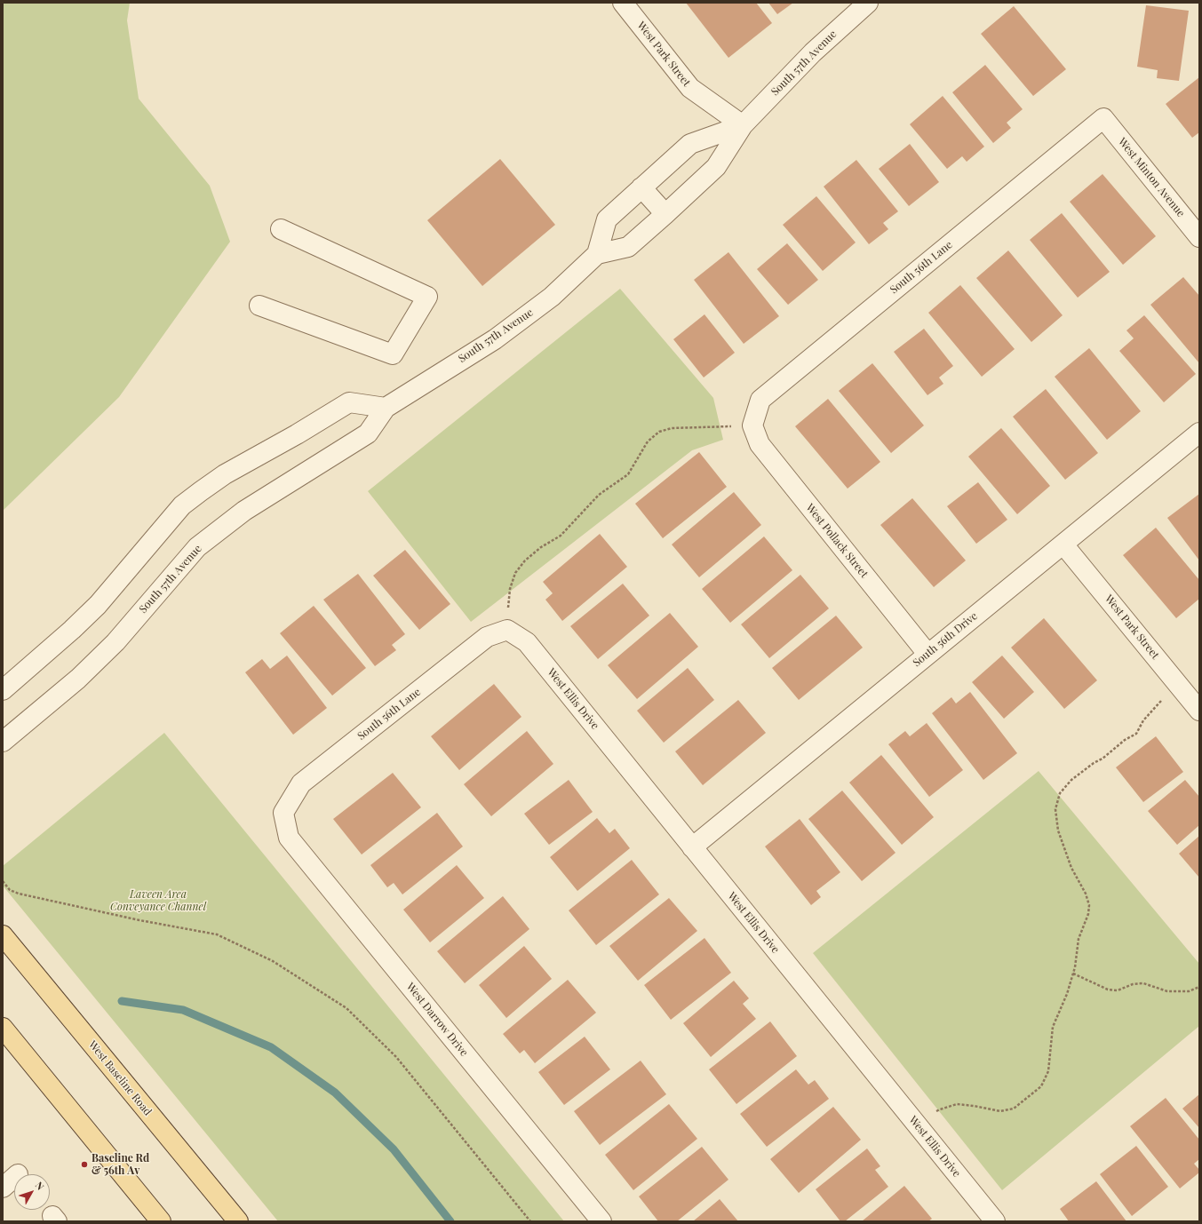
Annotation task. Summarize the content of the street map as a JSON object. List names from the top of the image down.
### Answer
{
  "streets": {
    "main road": ["West Baseline Road"],
    "street": [
      "West Park Street",
      "South 57th Avenue",
      "West Minton Avenue",
      "South 56th Lane",
      "West Pollack Street",
      "South 56th Drive",
      "West Ellis Drive",
      "West Darrow Drive"
    ]
  },
  "crossings": [
    ["West Park Street", "South 57th Avenue"],
    ["West Park Street", "South 56th Drive"],
    ["West Minton Avenue", "South 56th Lane"],
    ["South 56th Lane", "West Pollack Street"],
    ["South 56th Lane", "West Ellis Drive"],
    ["South 56th Lane", "West Darrow Drive"],
    ["West Pollack Street", "South 56th Drive"],
    ["South 56th Drive", "West Ellis Drive"]
  ],
  "parks": ["Laveen Area Conveyance Channel"],
  "places": ["Baseline Rd & 56th Av"],
  "north": "top right"
}
